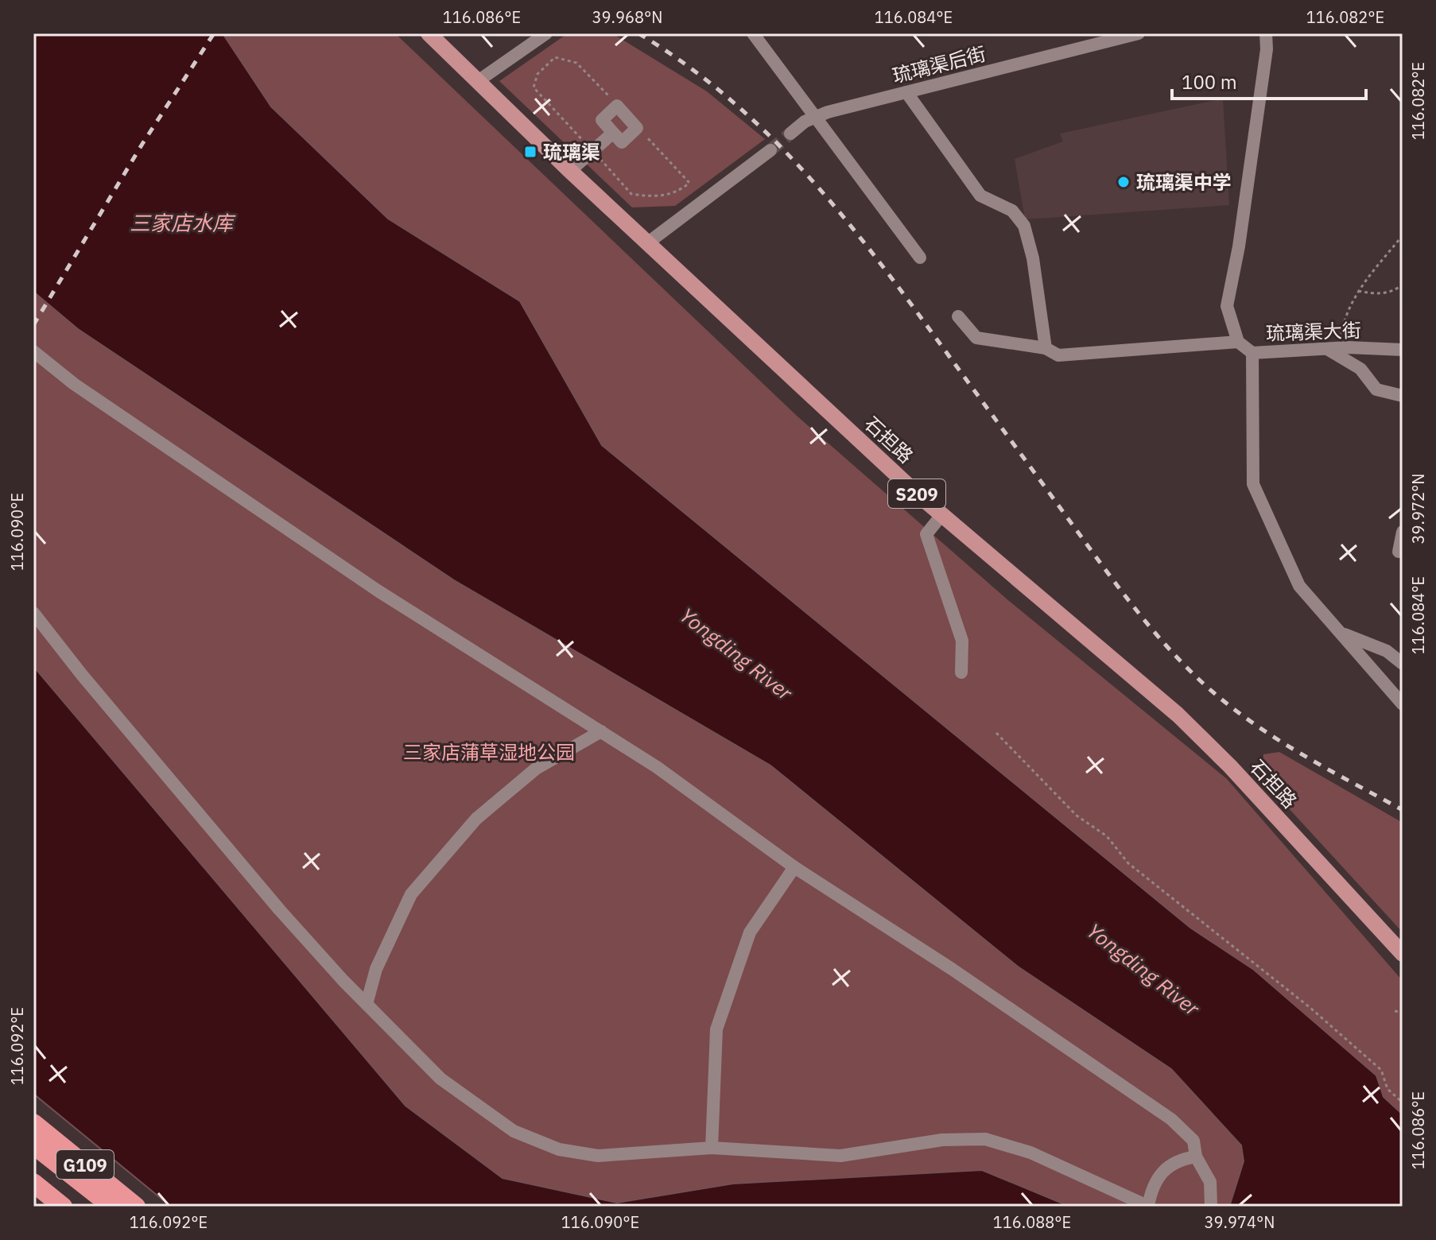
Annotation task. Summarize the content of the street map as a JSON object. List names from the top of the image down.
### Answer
{
  "streets": {
    "highway": ["G109"],
    "main road": ["石担路", "S209"],
    "street": ["琉璃渠后街", "琉璃渠大街"]
  },
  "water": ["三家店水库", "Yongding River"],
  "parks": ["三家店蒲草湿地公园"],
  "places": {
    "transit": ["琉璃渠"],
    "other": ["琉璃渠中学"]
  },
  "scale_bar": "100 m",
  "coordinates": [
    "116.086°E",
    "39.968°N",
    "116.084°E",
    "116.082°E",
    "39.972°N",
    "116.090°E",
    "116.092°E",
    "116.088°E",
    "39.974°N"
  ]
}
